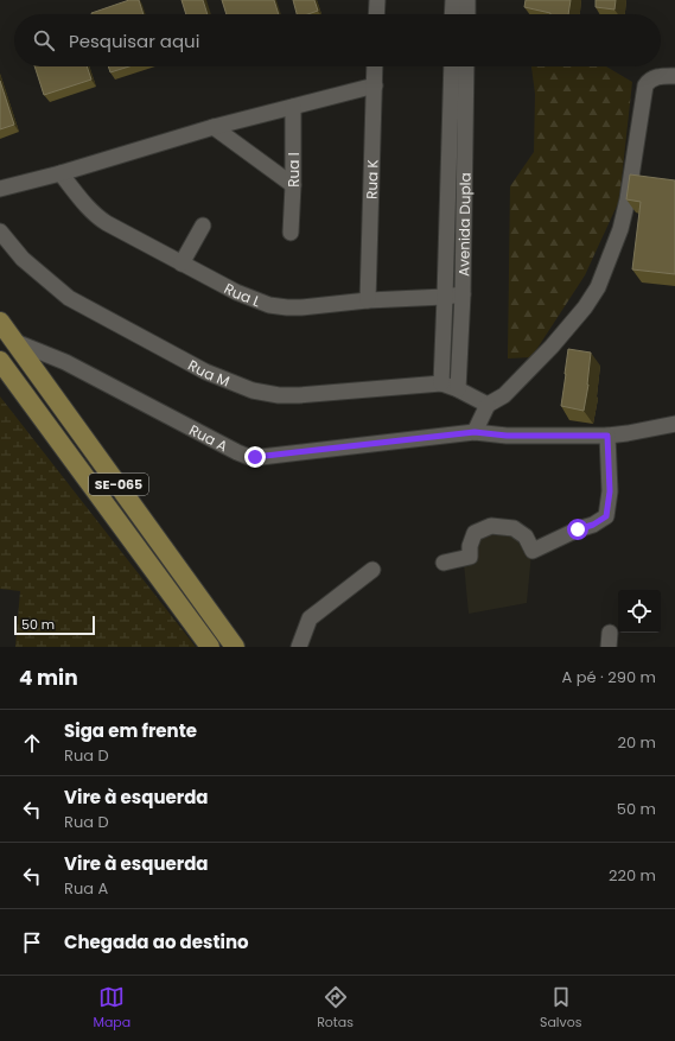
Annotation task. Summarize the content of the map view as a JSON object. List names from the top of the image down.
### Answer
{
  "streets": {
    "main road": ["SE-065"],
    "street": [
      "Rua I",
      "Rua K",
      "Avenida Dupla",
      "Rua L",
      "Rua M",
      "Rua A"
    ]
  },
  "crossings": [
    ["Rua K", "Rua L"],
    ["Avenida Dupla", "Rua L"],
    ["Avenida Dupla", "Rua M"],
    ["Rua A", "SE-065"]
  ],
  "scale_bar": "50 m",
  "page": {
    "search": "Pesquisar aqui",
    "scale": "50 m",
    "heading": ["4 min", "A pé · 290 m"],
    "list": [
      ["Siga em frente", "Rua D", "20 m"],
      ["Vire à esquerda", "Rua D", "50 m"],
      ["Vire à esquerda", "Rua A", "220 m"],
      "Chegada ao destino"
    ],
    "nav": ["Mapa", "Rotas", "Salvos"]
  }
}
